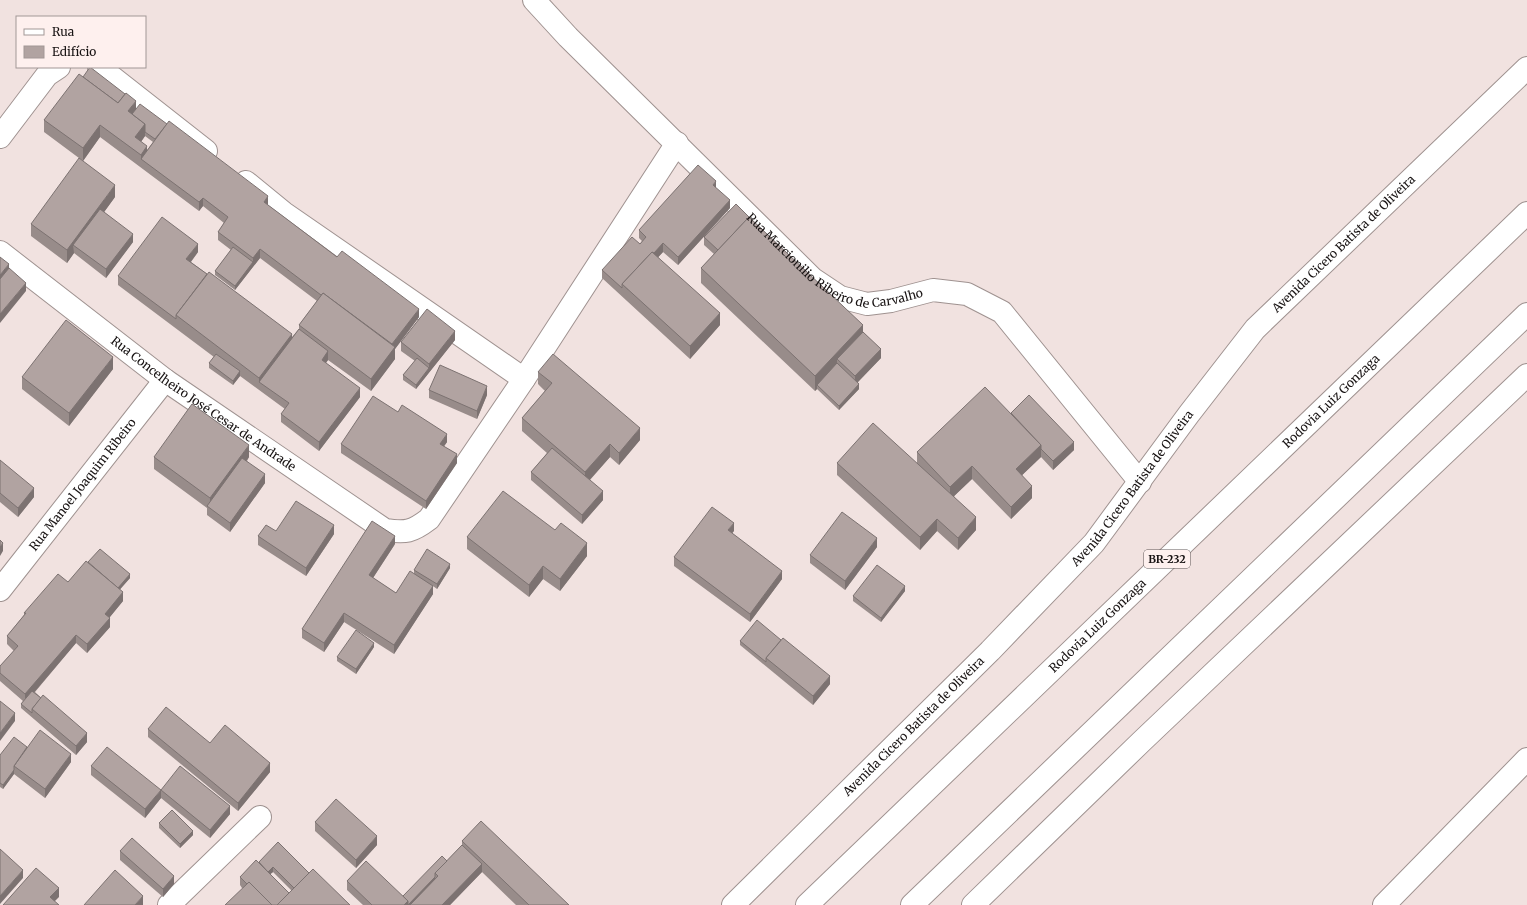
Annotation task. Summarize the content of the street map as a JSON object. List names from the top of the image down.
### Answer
{
  "streets": {
    "main road": [
      "Avenida Cicero Batista de Oliveira",
      "Rua Marcionilio Ribeiro de Carvalho",
      "Rodovia Luiz Gonzaga",
      "Rua Concelheiro José Cesar de Andrade",
      "Rua Manoel Joaquim Ribeiro",
      "BR-232"
    ]
  },
  "crossings": [
    ["Avenida Cicero Batista de Oliveira", "Rua Marcionilio Ribeiro de Carvalho"],
    ["Rua Concelheiro José Cesar de Andrade", "Rua Manoel Joaquim Ribeiro"]
  ],
  "legend": ["Rua", "Edifício"]
}
